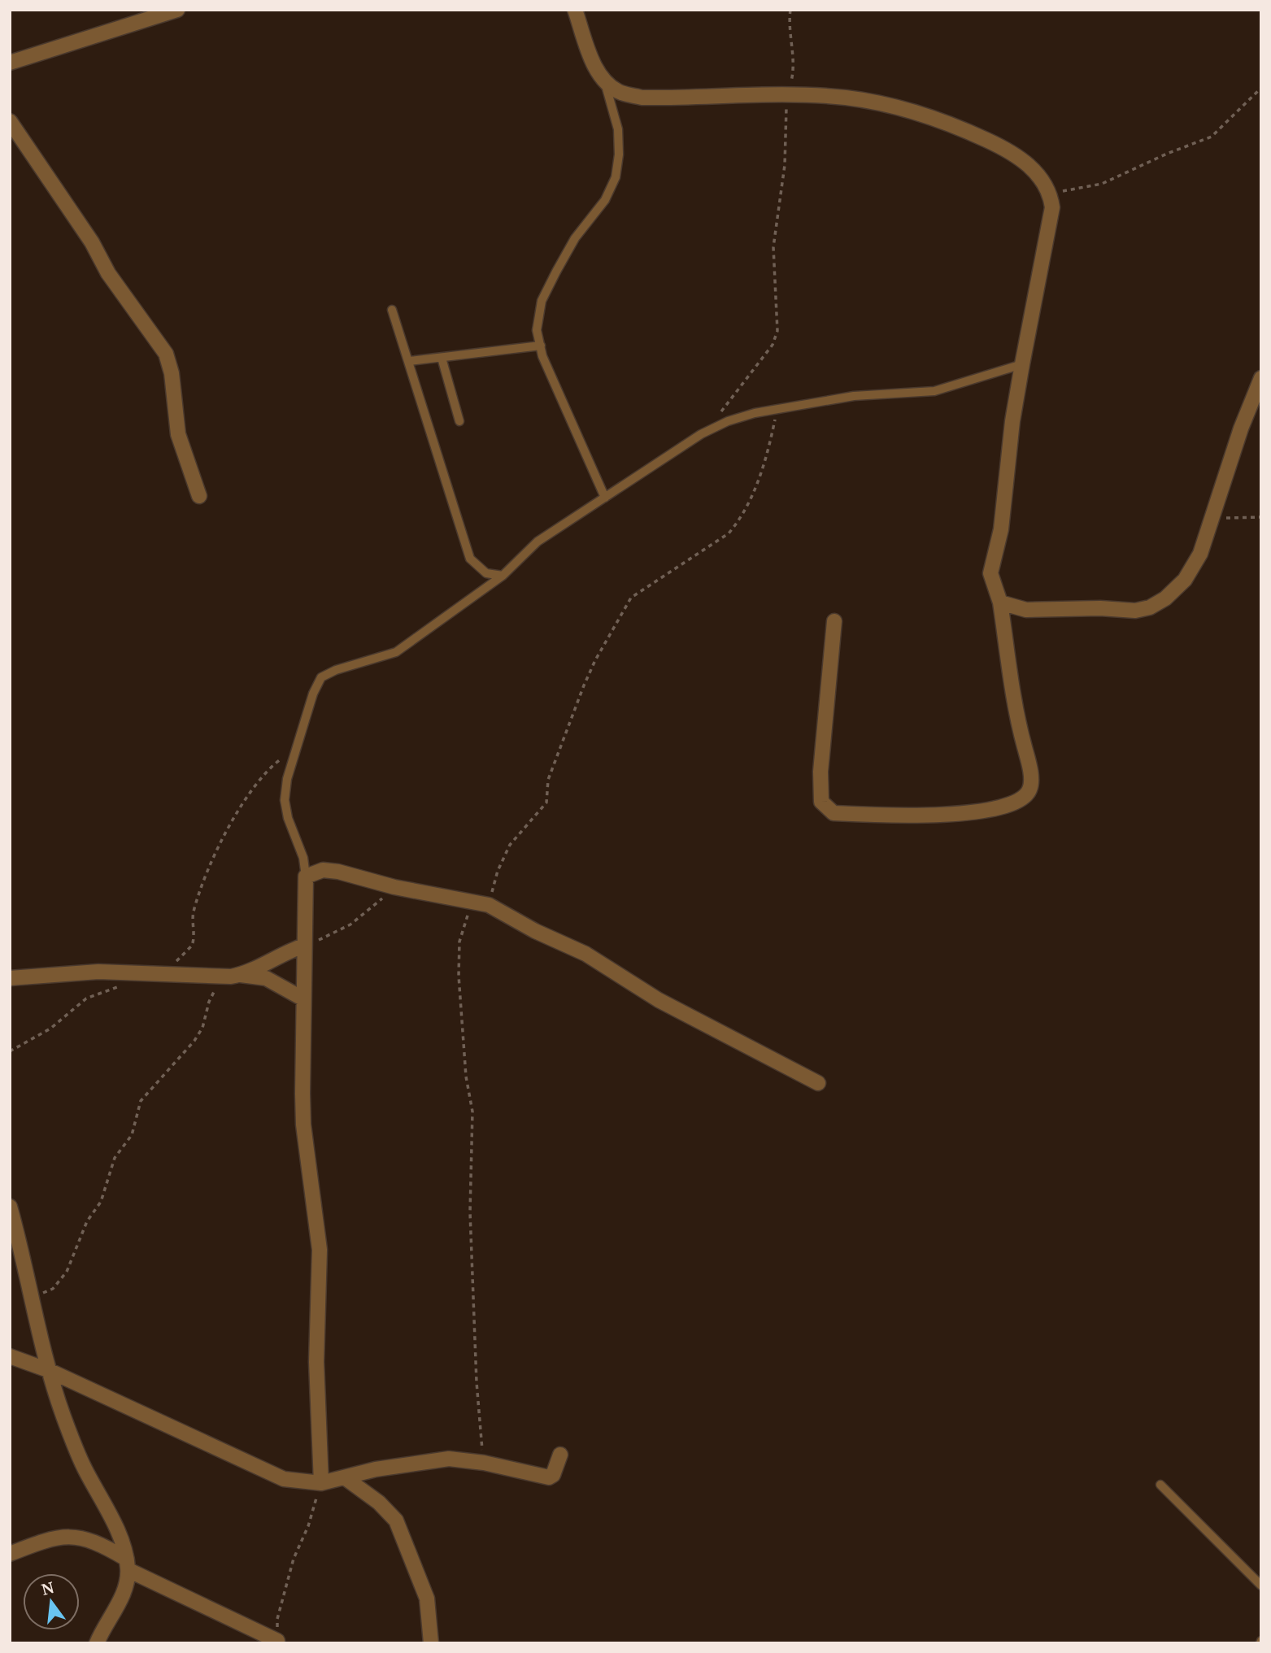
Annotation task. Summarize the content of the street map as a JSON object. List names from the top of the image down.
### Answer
{
  "north": "top"
}
